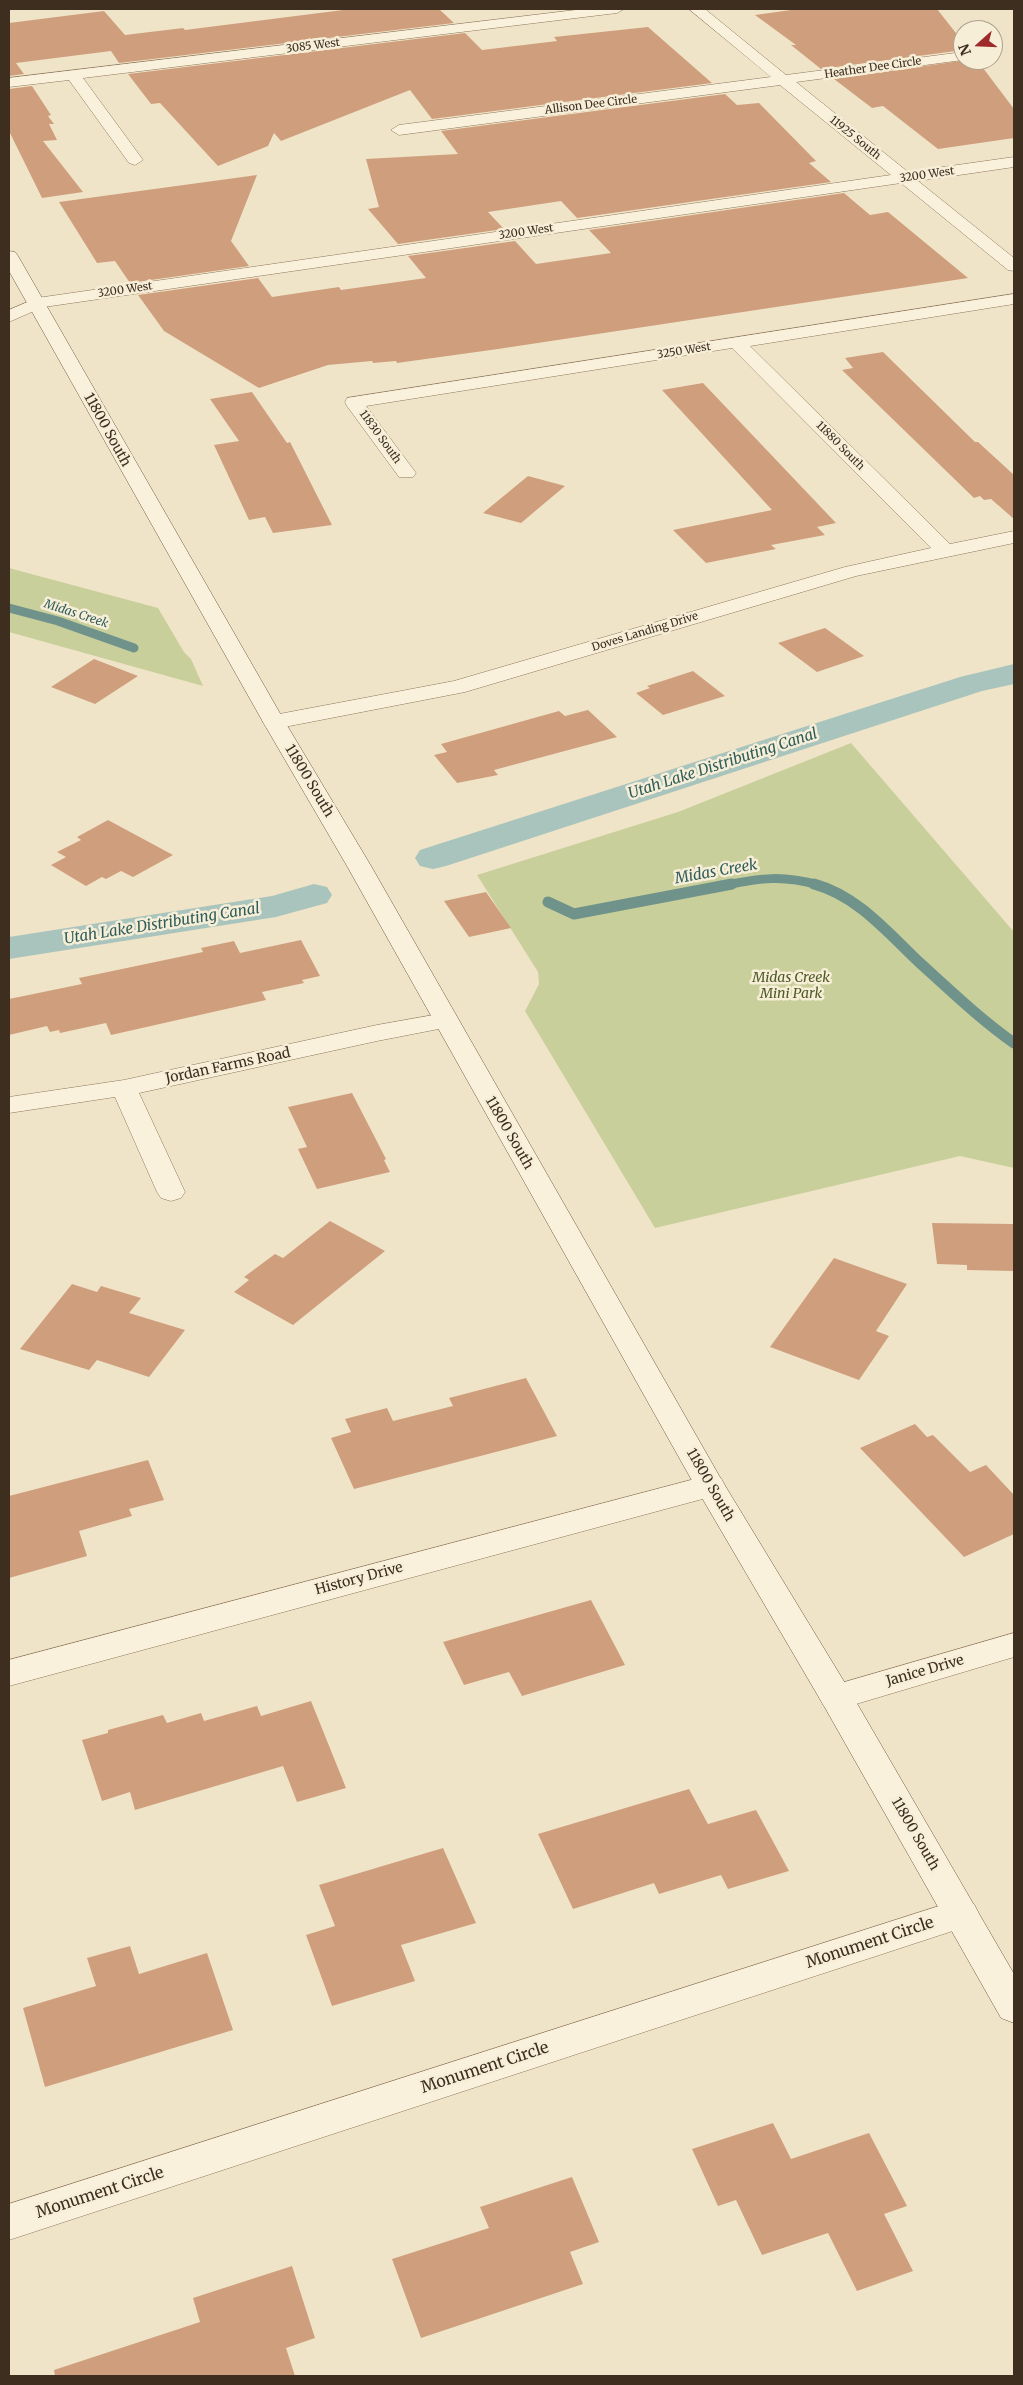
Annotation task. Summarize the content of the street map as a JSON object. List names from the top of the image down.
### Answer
{
  "streets": {
    "street": [
      "3085 West",
      "Heather Dee Circle",
      "Allison Dee Circle",
      "11925 South",
      "3200 West",
      "3250 West",
      "11800 South",
      "11830 South",
      "11880 South",
      "Doves Landing Drive",
      "Jordan Farms Road",
      "History Drive",
      "Janice Drive",
      "Monument Circle"
    ]
  },
  "crossings": [
    ["Heather Dee Circle", "Allison Dee Circle"],
    ["Heather Dee Circle", "11925 South"],
    ["Allison Dee Circle", "11925 South"],
    ["11925 South", "3200 West"],
    ["3200 West", "11800 South"],
    ["3250 West", "11830 South"],
    ["3250 West", "11880 South"],
    ["11800 South", "Doves Landing Drive"],
    ["11800 South", "Jordan Farms Road"],
    ["11800 South", "History Drive"],
    ["11800 South", "Janice Drive"],
    ["11800 South", "Monument Circle"],
    ["11880 South", "Doves Landing Drive"]
  ],
  "water": ["Midas Creek", "Utah Lake Distributing Canal"],
  "parks": ["Midas Creek Mini Park"],
  "north": "left"
}
